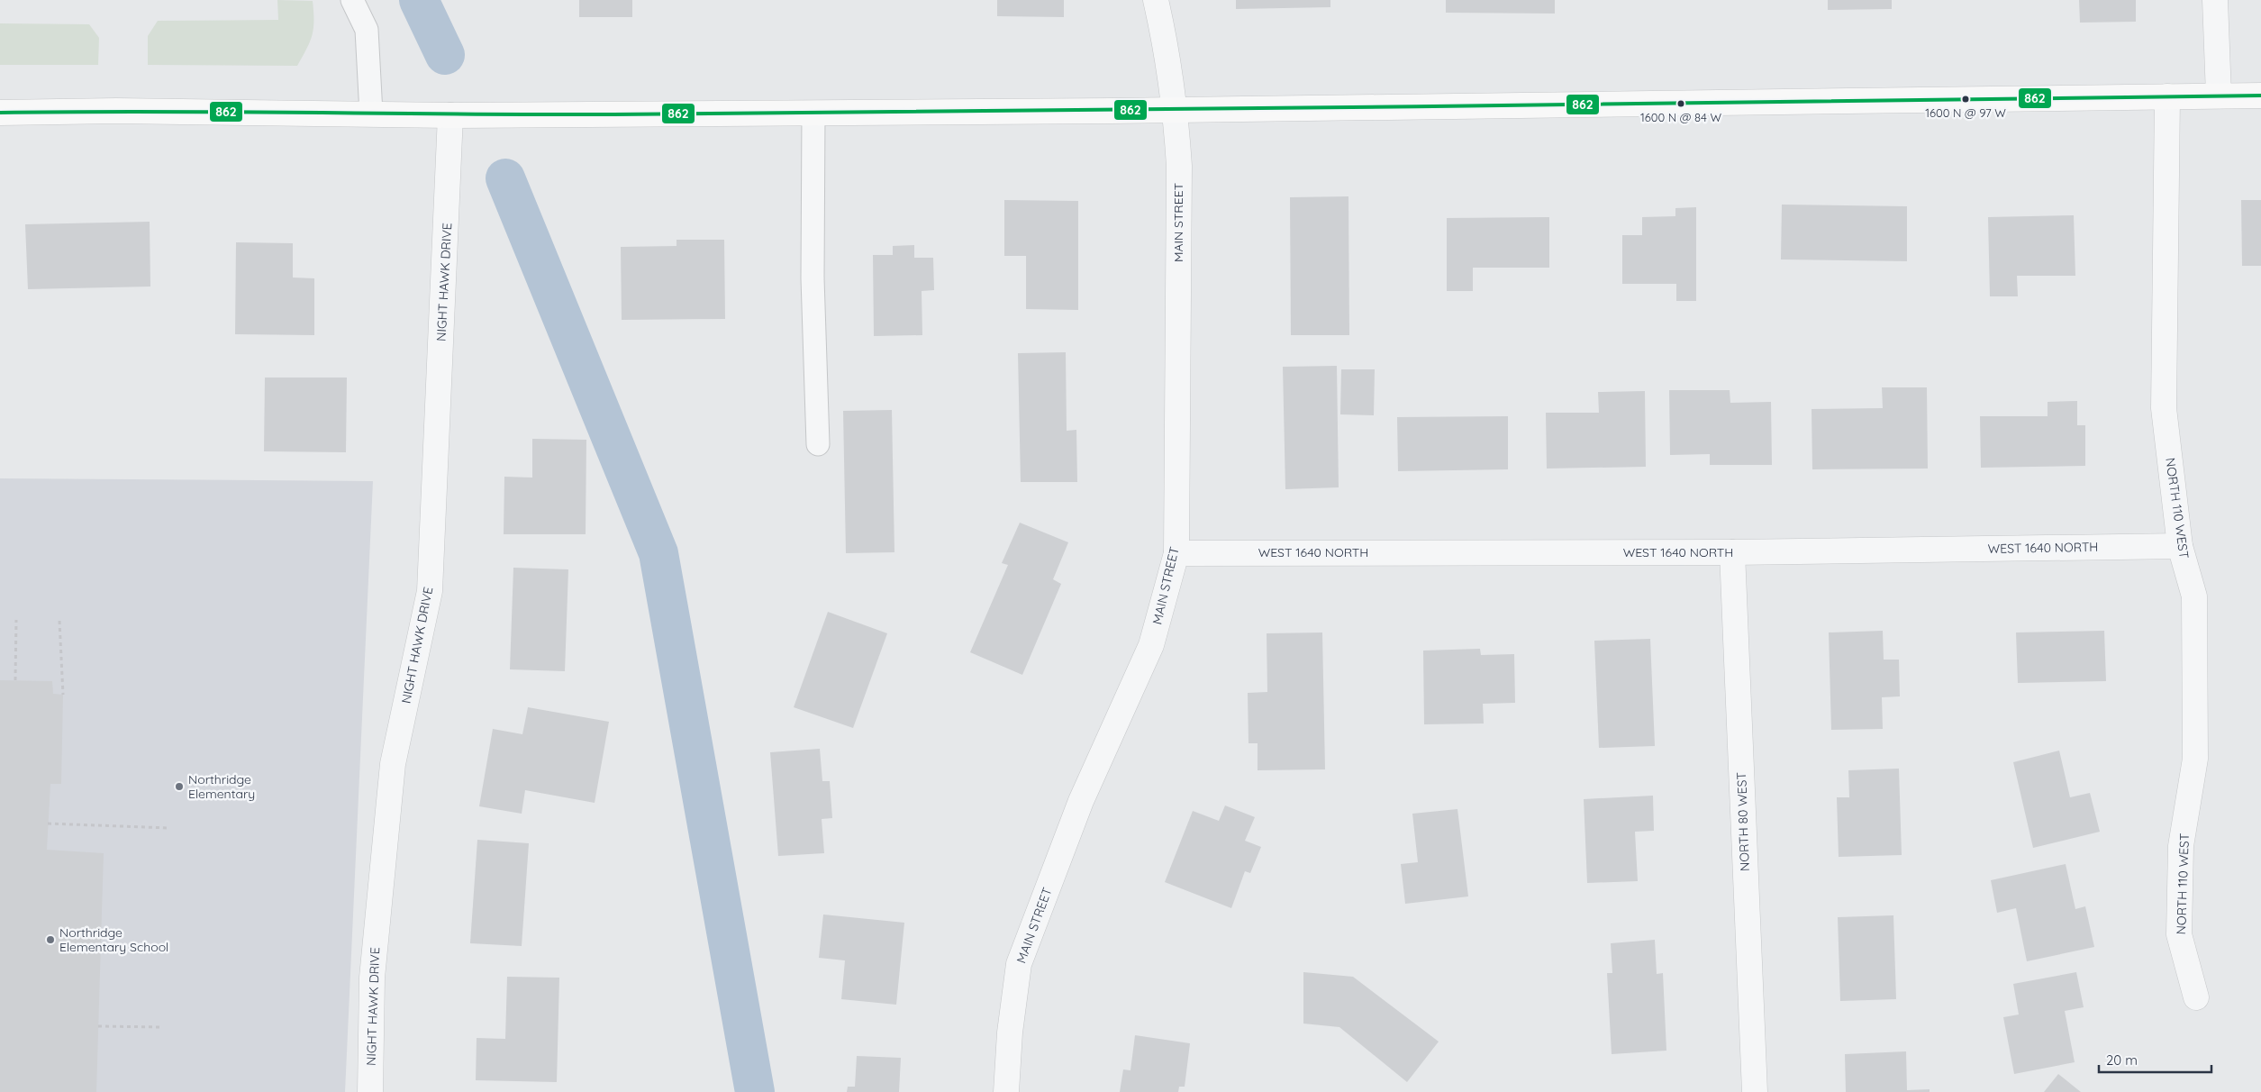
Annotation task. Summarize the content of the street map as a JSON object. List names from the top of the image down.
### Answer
{
  "streets": {
    "street": [
      "MAIN STREET",
      "NIGHT HAWK DRIVE",
      "NORTH 110 WEST",
      "WEST 1640 NORTH",
      "NORTH 80 WEST"
    ]
  },
  "crossings": [
    ["MAIN STREET", "WEST 1640 NORTH"],
    ["NORTH 110 WEST", "WEST 1640 NORTH"],
    ["WEST 1640 NORTH", "NORTH 80 WEST"]
  ],
  "places": [
    "1600 N @ 97 W",
    "1600 N @ 84 W",
    "Northridge Elementary",
    "Northridge Elementary School"
  ],
  "lines": ["transit line 862"],
  "scale_bar": "20 m"
}
